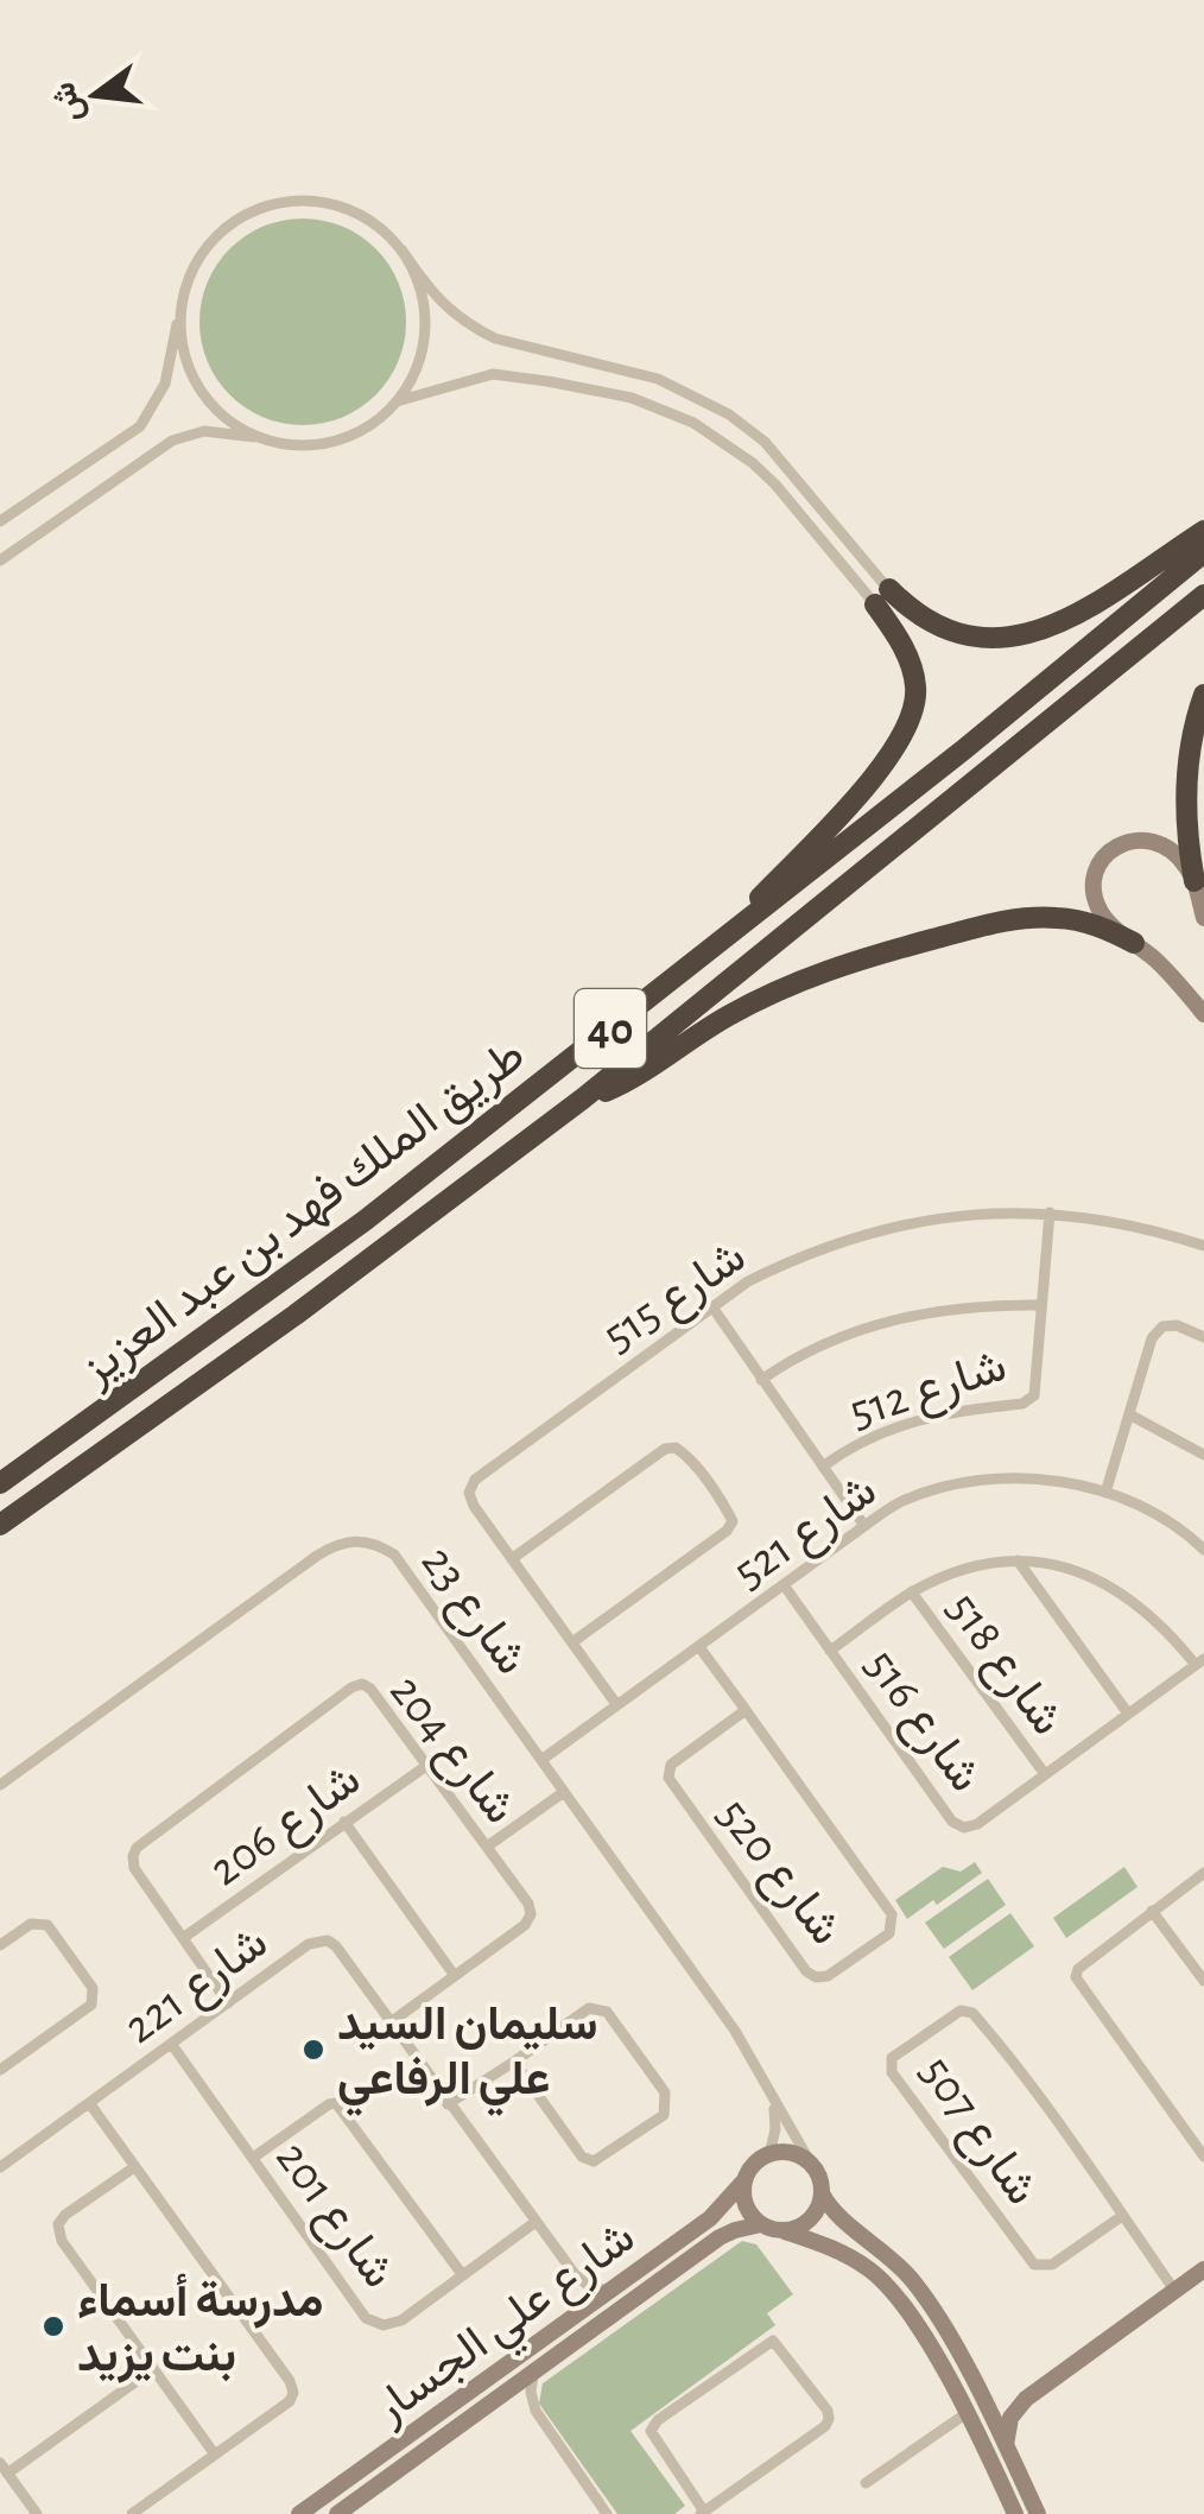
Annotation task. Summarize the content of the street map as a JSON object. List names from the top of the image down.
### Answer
{
  "streets": {
    "highway": ["40", "طريق الملك فهد بن عبد العزيز"],
    "street": [
      "شارع 515",
      "شارع 512",
      "شارع 521",
      "شارع 23",
      "شارع 518",
      "شارع 516",
      "شارع 204",
      "شارع 206",
      "شارع 520",
      "شارع 221",
      "شارع 507",
      "شارع 201",
      "شارع علي الجسار"
    ]
  },
  "crossings": [
    ["شارع 515", "شارع 521"],
    ["شارع 521", "شارع 23"],
    ["شارع 521", "شارع 516"],
    ["شارع 521", "شارع 520"],
    ["شارع 23", "شارع علي الجسار"],
    ["شارع 518", "شارع 516"],
    ["شارع 204", "شارع 206"],
    ["شارع 204", "شارع 221"],
    ["شارع 221", "شارع 201"],
    ["شارع 221", "شارع علي الجسار"]
  ],
  "places": ["سليمان السيد علي الرفاعي", "مدرسة أسماء بنت يزيد"],
  "north": "left"
}
